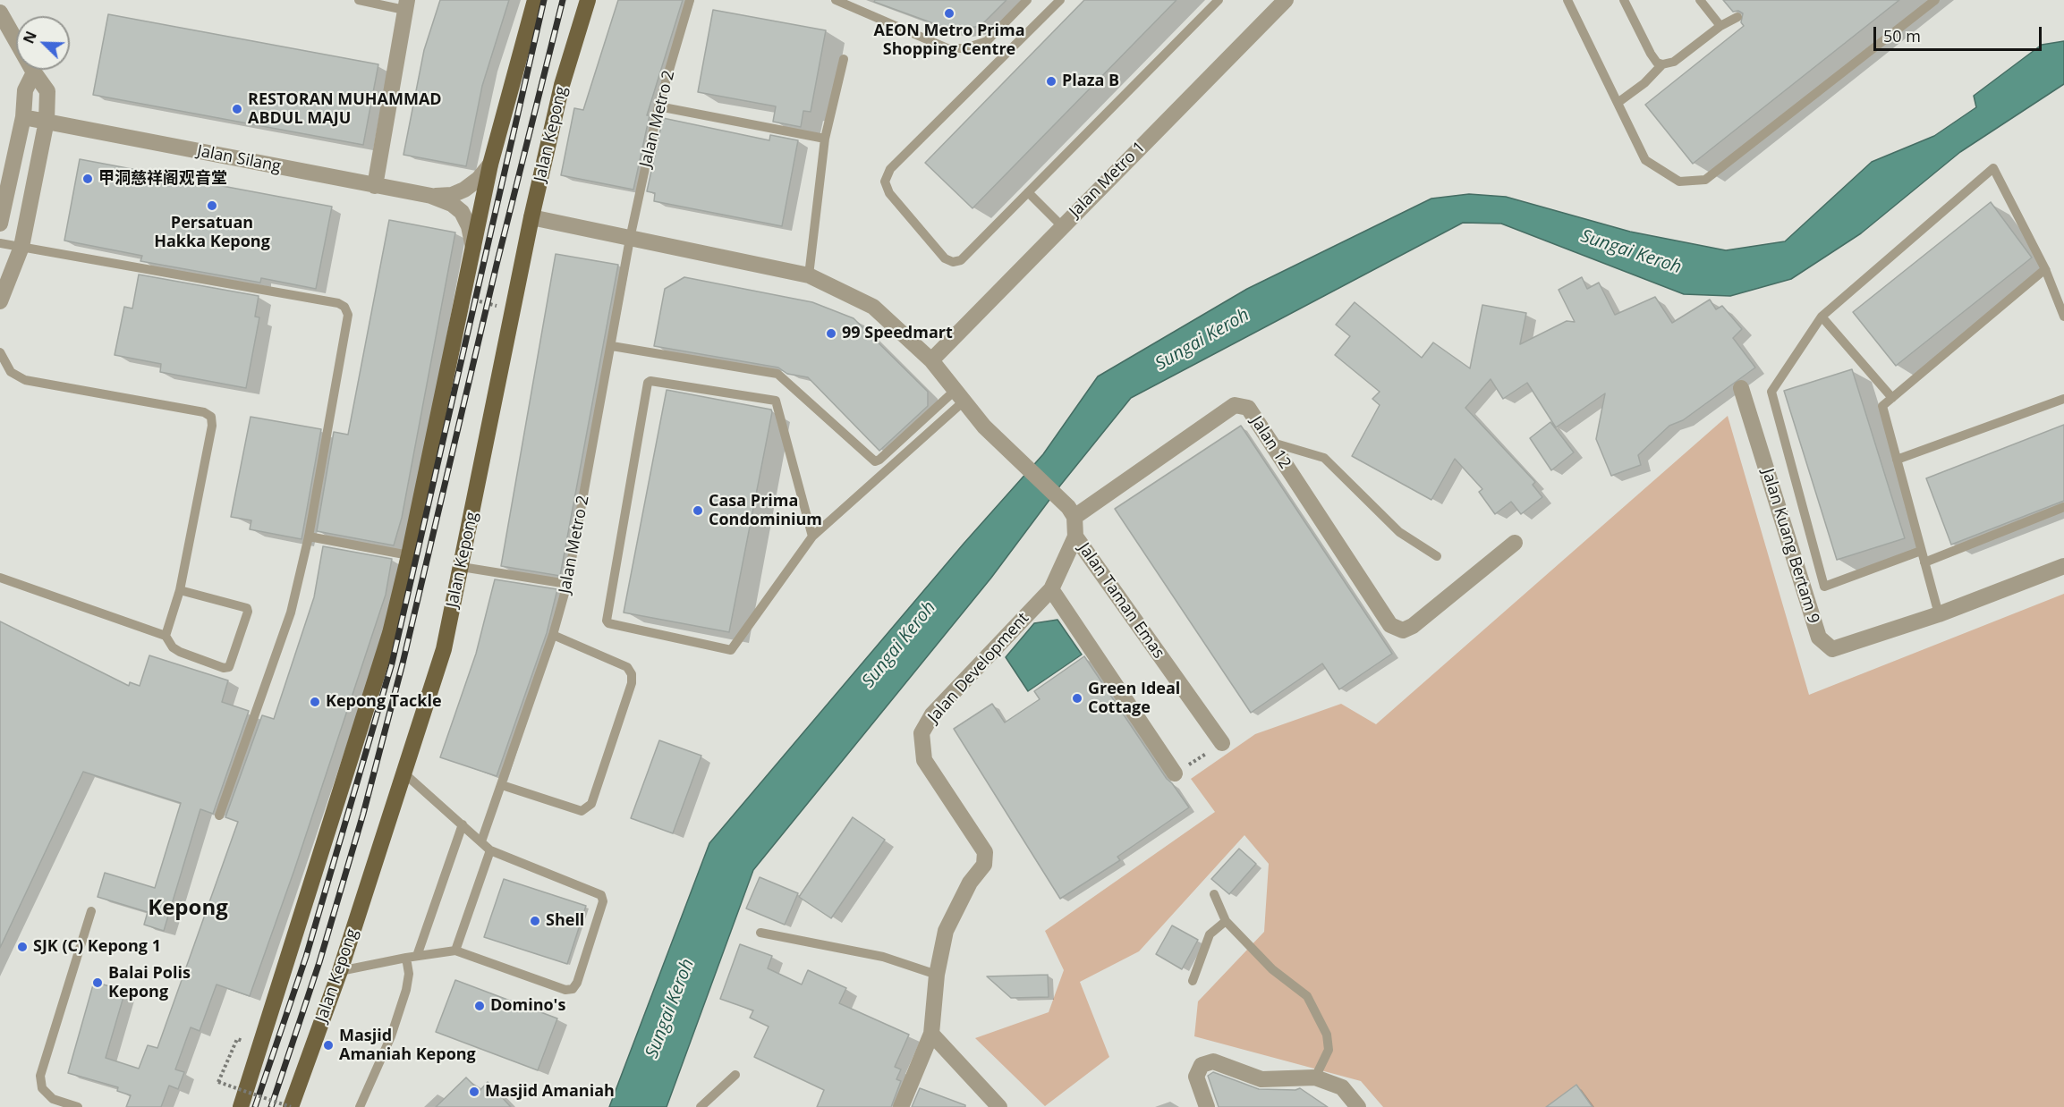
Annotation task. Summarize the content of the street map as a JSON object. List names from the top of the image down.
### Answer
{
  "streets": {
    "main road": ["Jalan Kepong"],
    "street": [
      "Jalan Silang",
      "Jalan Metro 1",
      "Jalan 12",
      "Jalan Kuang Bertam 9",
      "Jalan Taman Emas",
      "Jalan Development"
    ],
    "lane": ["Jalan Metro 2"]
  },
  "crossings": [
    ["Jalan 12", "Jalan Development"],
    ["Jalan Taman Emas", "Jalan Development"]
  ],
  "districts": ["Kepong"],
  "water": ["Sungai Keroh"],
  "places": [
    "AEON Metro Prima Shopping Centre",
    "Plaza B",
    "RESTORAN MUHAMMAD ABDUL MAJU",
    "甲洞慈祥阁观音堂",
    "Persatuan Hakka Kepong",
    "99 Speedmart",
    "Casa Prima Condominium",
    "Green Ideal Cottage",
    "Kepong Tackle",
    "Shell",
    "SJK (C) Kepong 1",
    "Balai Polis Kepong",
    "Domino's",
    "Masjid Amaniah Kepong",
    "Masjid Amaniah"
  ],
  "scale_bar": "50 m",
  "north": "top left"
}
